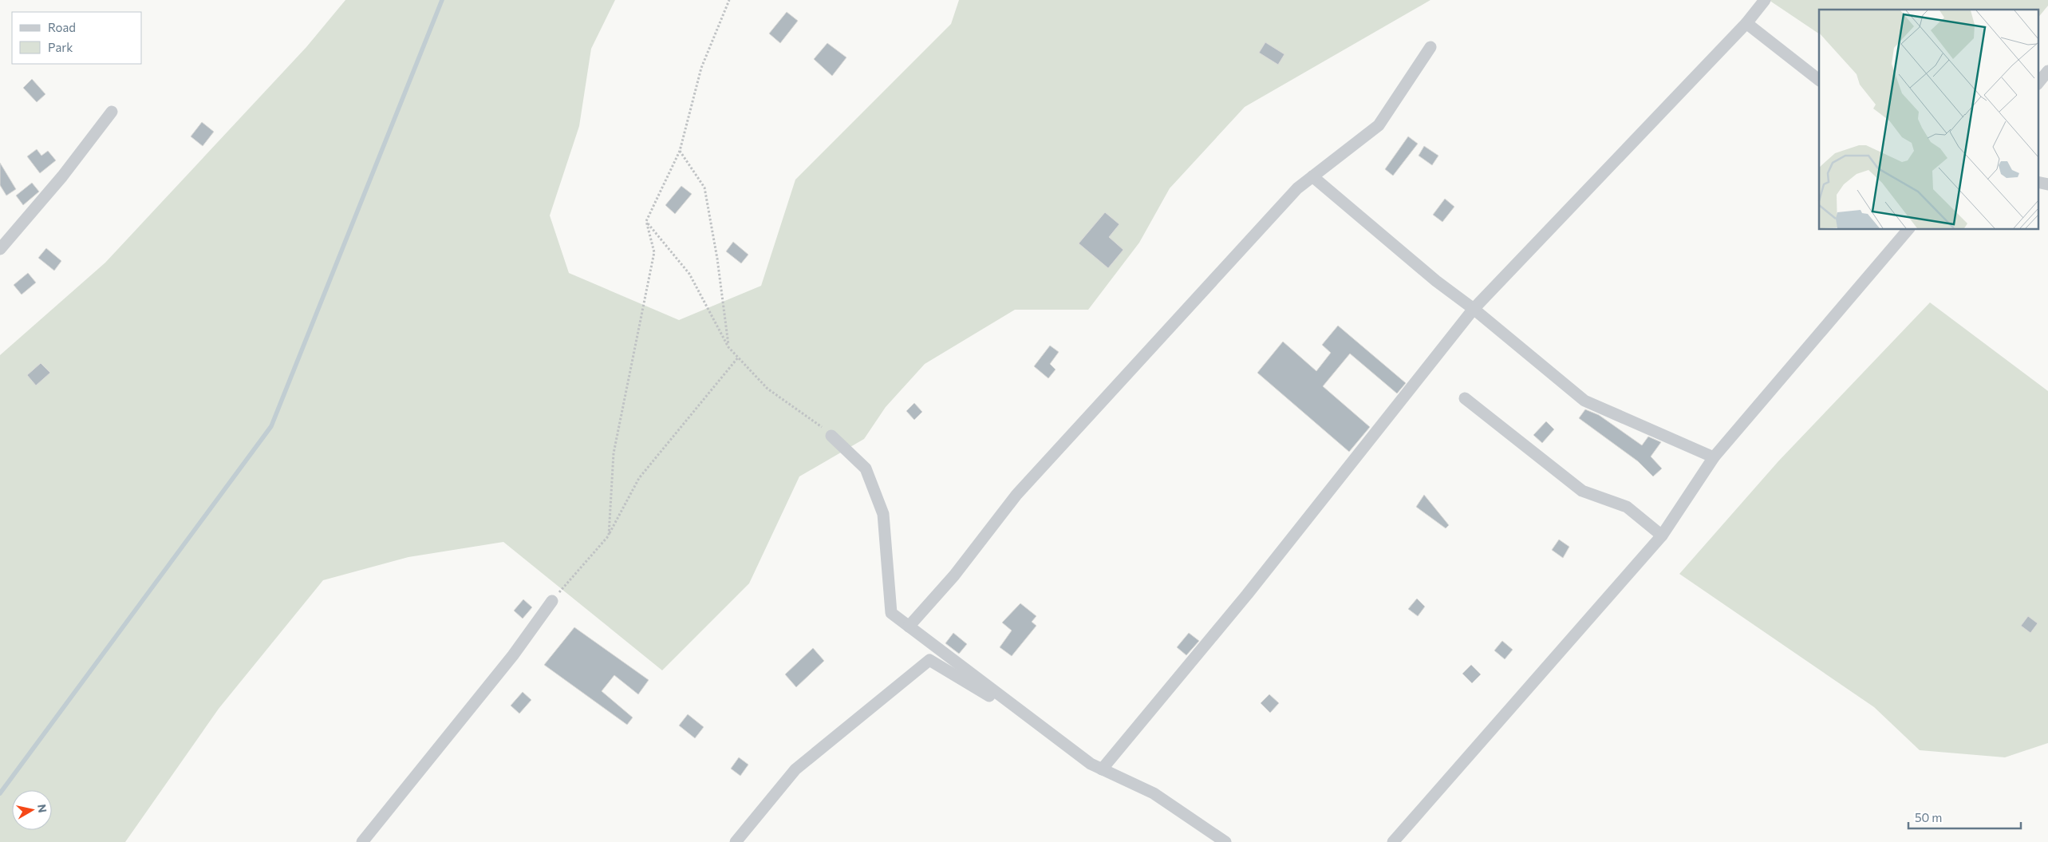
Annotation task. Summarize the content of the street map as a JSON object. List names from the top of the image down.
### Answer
{
  "legend": ["Road", "Park"],
  "scale_bar": "50 m",
  "north": "right"
}
